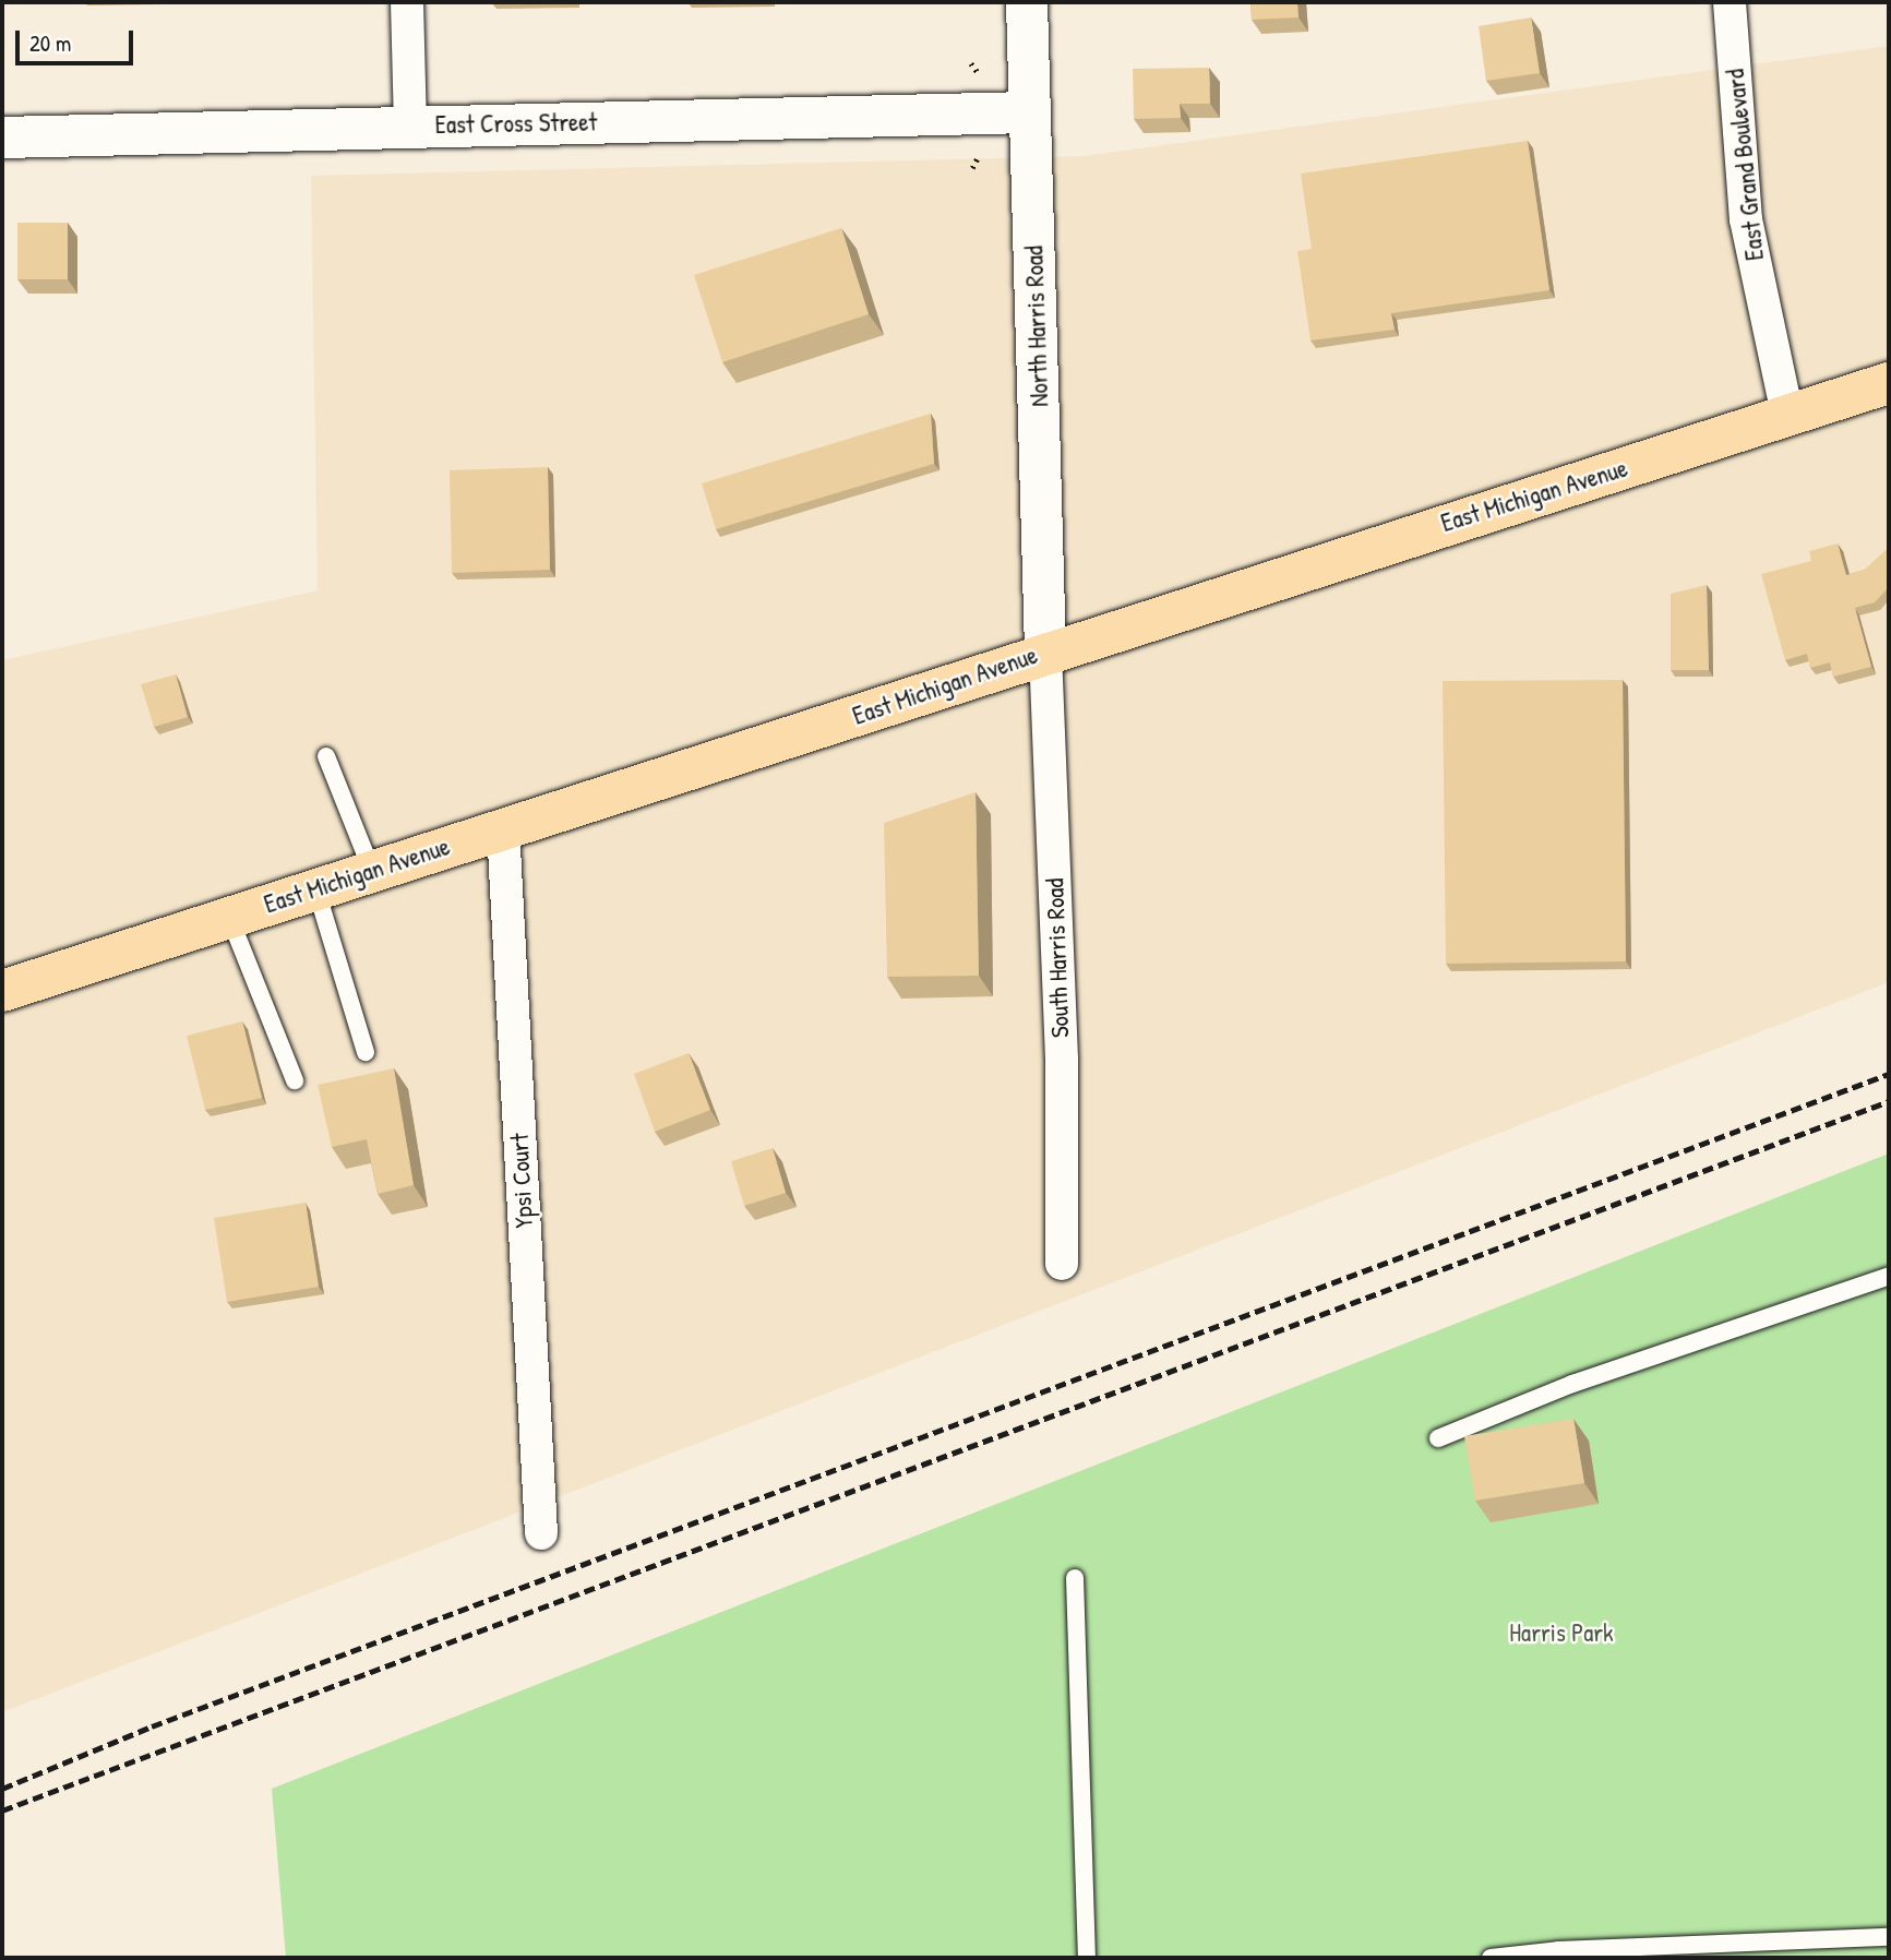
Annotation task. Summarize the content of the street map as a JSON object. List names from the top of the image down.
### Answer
{
  "streets": {
    "main road": ["East Michigan Avenue"],
    "street": [
      "East Cross Street",
      "East Grand Boulevard",
      "North Harris Road",
      "South Harris Road",
      "Ypsi Court"
    ]
  },
  "crossings": [
    ["East Cross Street", "North Harris Road"],
    ["East Grand Boulevard", "East Michigan Avenue"],
    ["North Harris Road", "East Michigan Avenue"],
    ["North Harris Road", "South Harris Road"],
    ["East Michigan Avenue", "South Harris Road"],
    ["East Michigan Avenue", "Ypsi Court"]
  ],
  "parks": ["Harris Park"],
  "scale_bar": "20 m"
}
